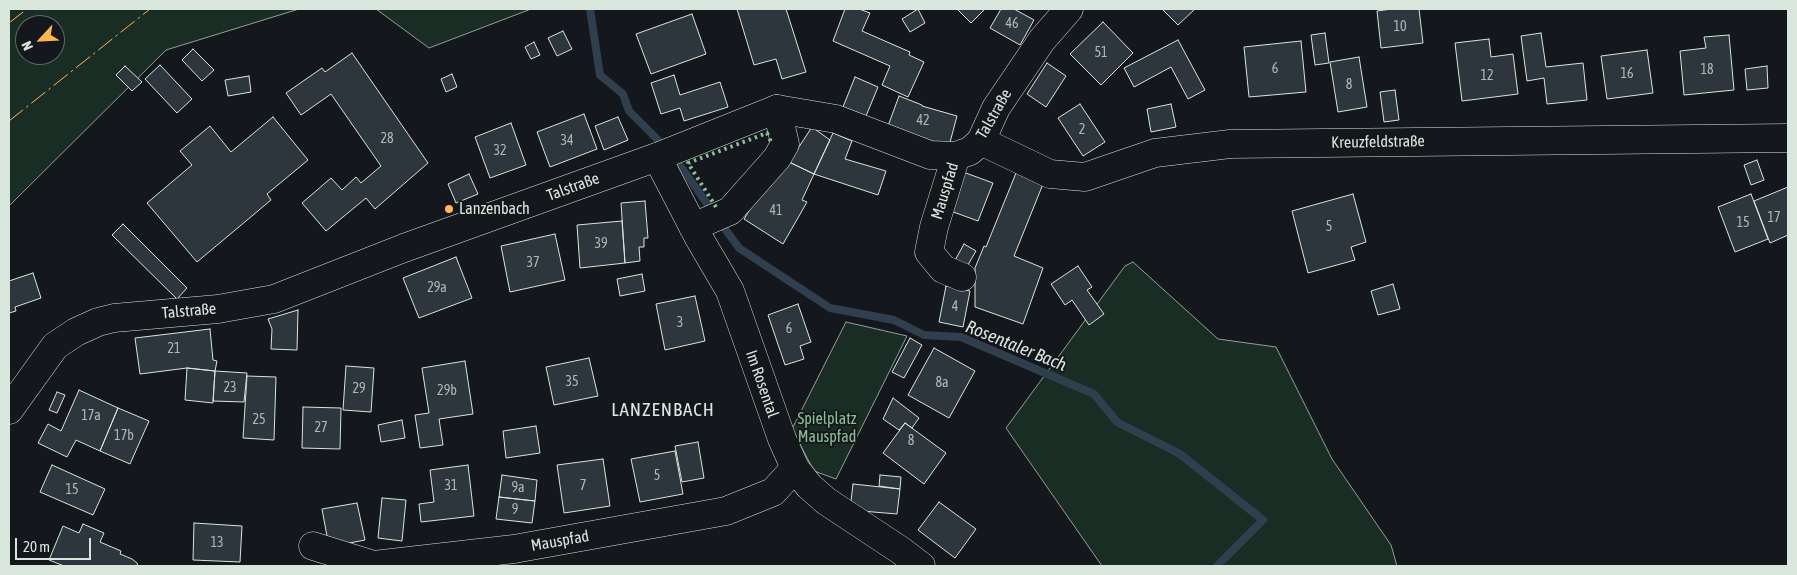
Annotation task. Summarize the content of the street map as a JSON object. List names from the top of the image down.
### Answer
{
  "streets": {
    "street": [
      "Talstraße",
      "Kreuzfeldstraße",
      "Mauspfad",
      "Im Rosental"
    ]
  },
  "crossings": [
    ["Talstraße", "Kreuzfeldstraße"],
    ["Talstraße", "Mauspfad"],
    ["Talstraße", "Im Rosental"],
    ["Mauspfad", "Im Rosental"]
  ],
  "districts": ["LANZENBACH"],
  "water": ["Rosentaler Bach"],
  "parks": ["Spielplatz Mauspfad"],
  "places": ["Lanzenbach"],
  "house_numbers": [
    "46",
    "10",
    "51",
    "6",
    "18",
    "16",
    "12",
    "8",
    "42",
    "2",
    "28",
    "34",
    "32",
    "41",
    "17",
    "15",
    "5",
    "39",
    "37",
    "29a",
    "4",
    "3",
    "6",
    "21",
    "35",
    "8a",
    "23",
    "29",
    "29b",
    "17a",
    "25",
    "27",
    "17b",
    "8",
    "5",
    "31",
    "7",
    "9a",
    "15",
    "9",
    "13"
  ],
  "scale_bar": "20 m",
  "north": "bottom left"
}
